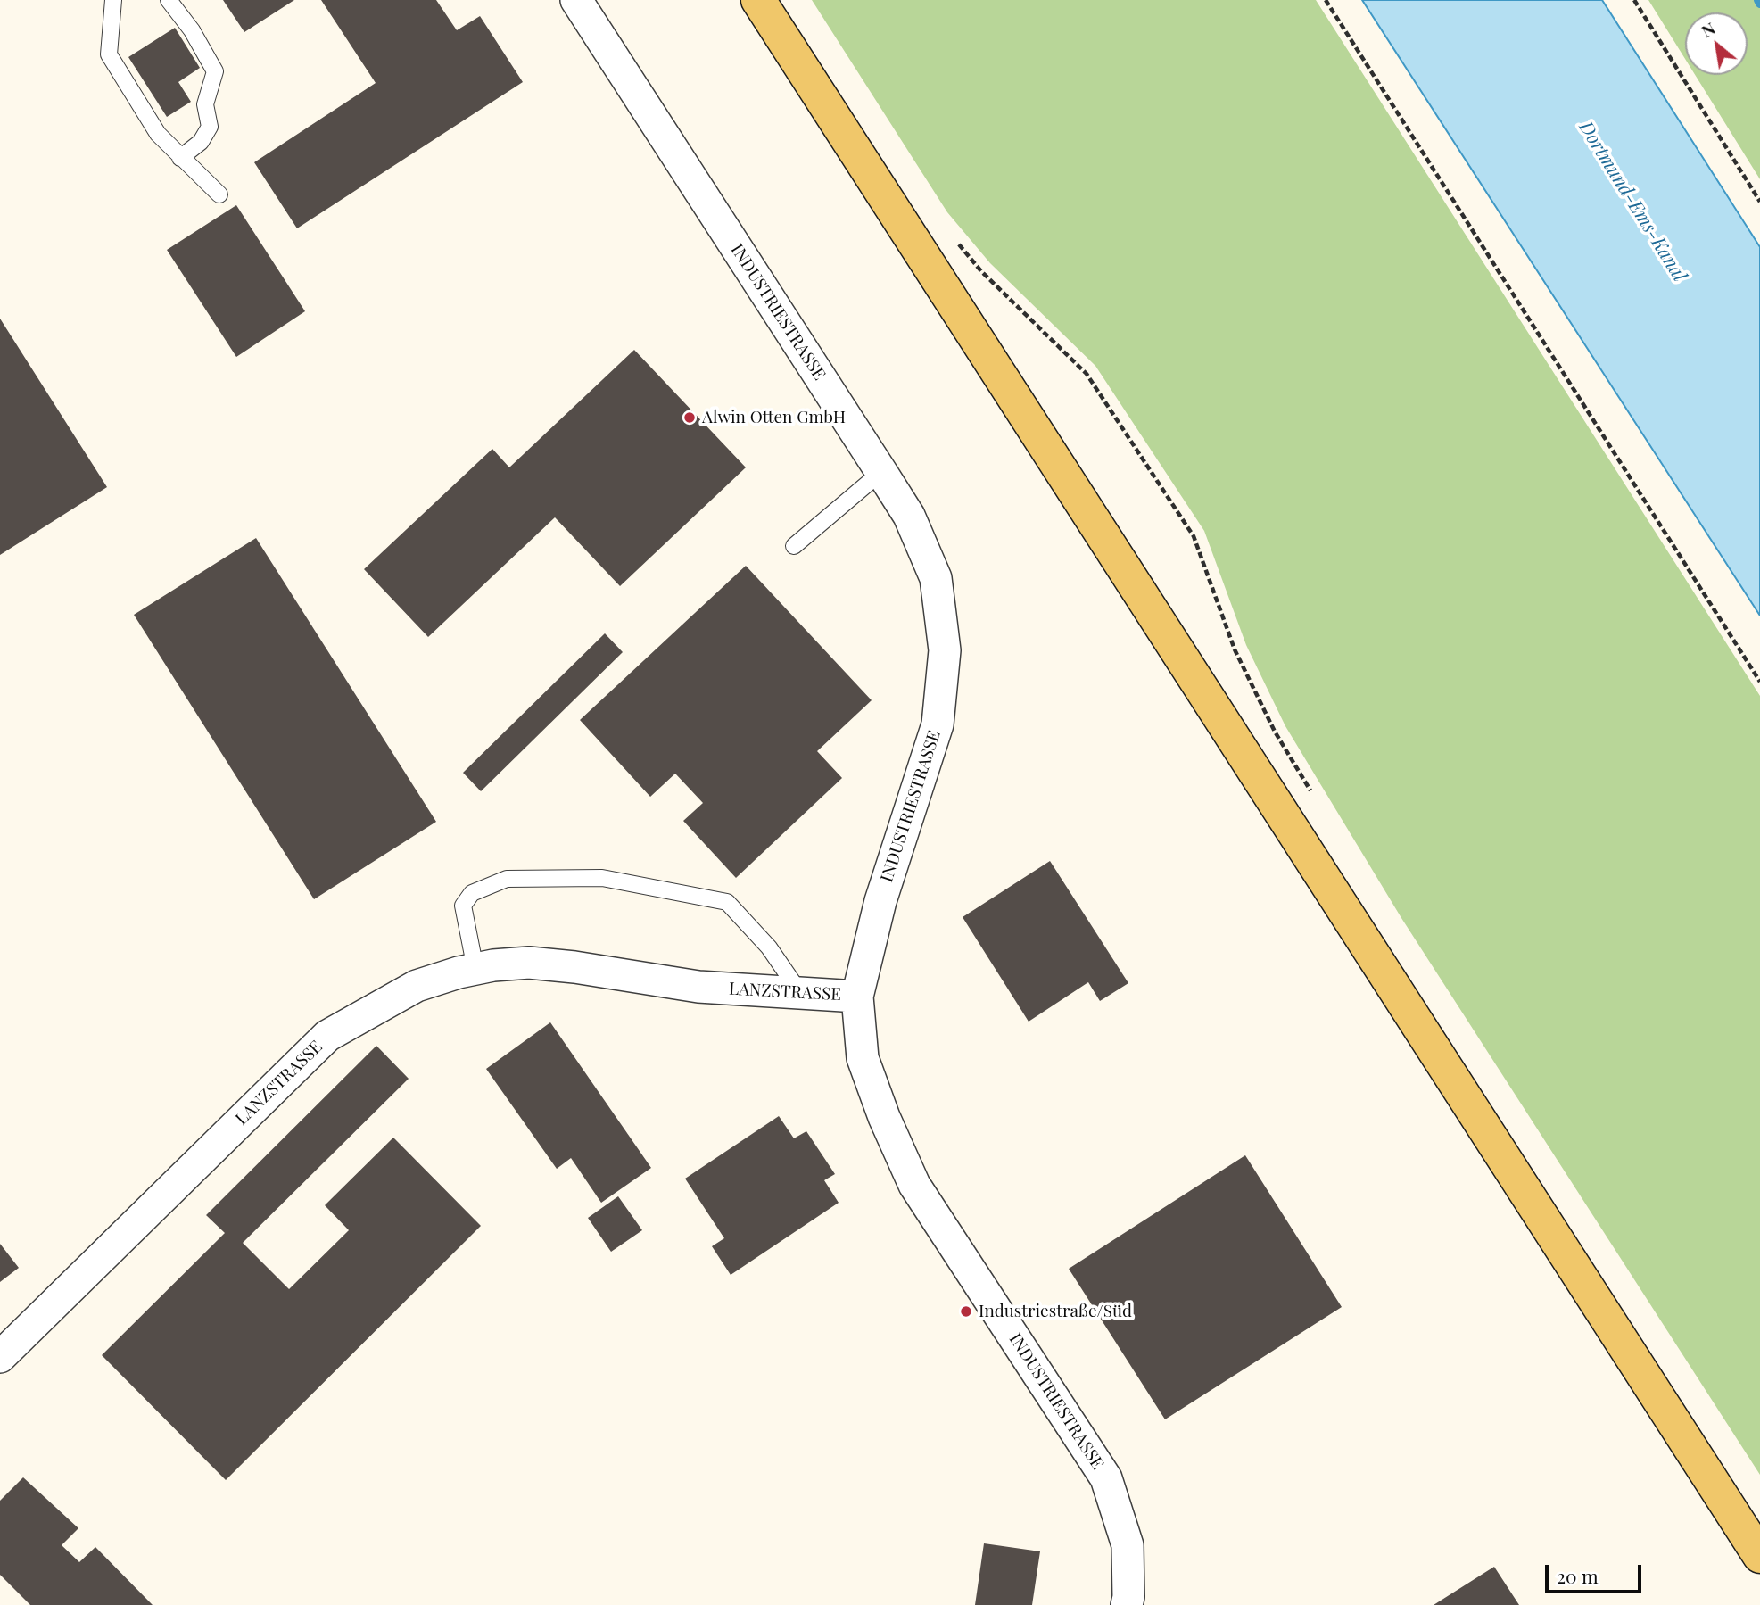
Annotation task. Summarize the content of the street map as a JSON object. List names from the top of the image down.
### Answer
{
  "streets": {
    "street": ["INDUSTRIESTRASSE", "LANZSTRASSE"]
  },
  "crossings": [
    ["INDUSTRIESTRASSE", "LANZSTRASSE"]
  ],
  "water": ["Dortmund-Ems-Kanal"],
  "places": ["Alwin Otten GmbH", "Industriestraße/Süd"],
  "scale_bar": "20 m",
  "north": "top left"
}
